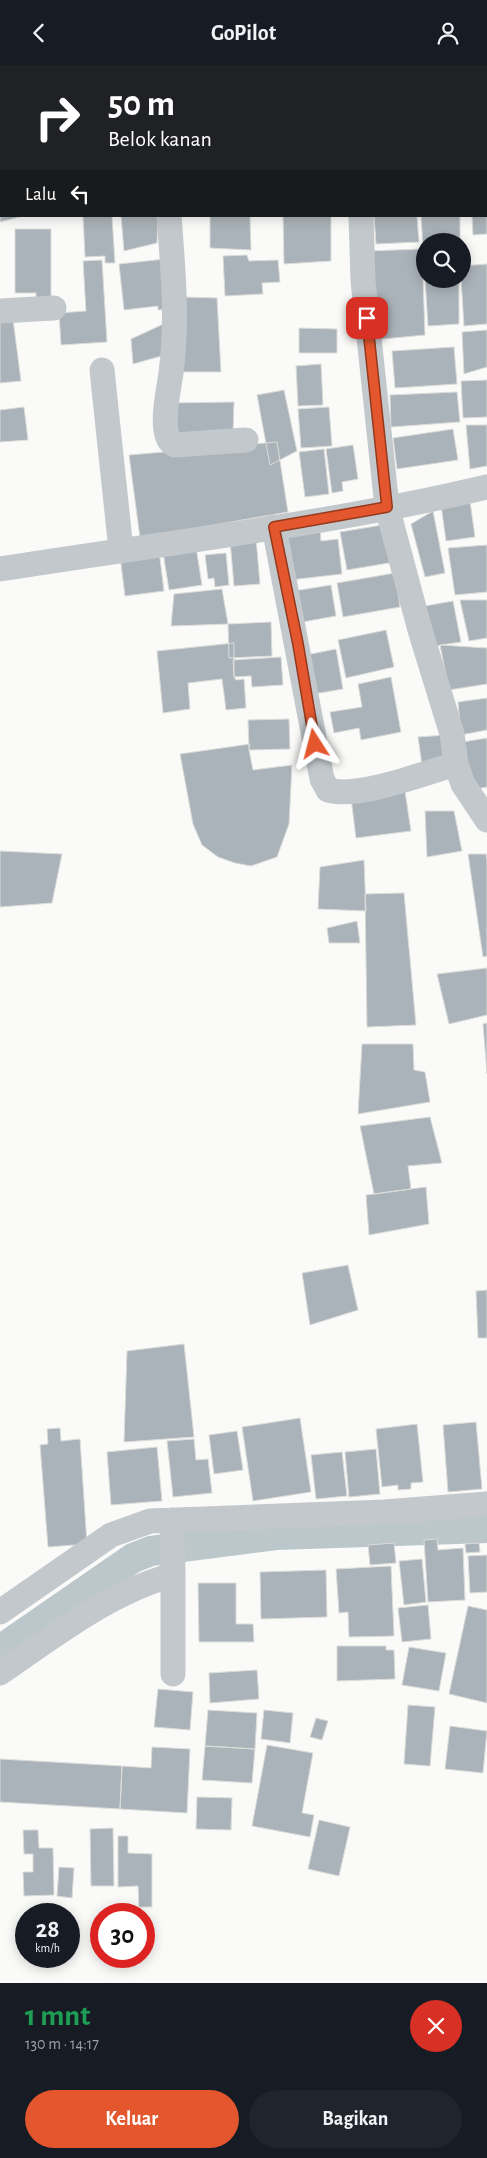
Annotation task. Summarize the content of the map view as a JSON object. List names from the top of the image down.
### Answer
{
  "page": {
    "header": "GoPilot",
    "turn": ["50 m", "Belok kanan"],
    "then": "Lalu",
    "speed": "28 km/h",
    "limit": "30",
    "heading": ["1 mnt", "130 m · 14:17"],
    "buttons": ["Keluar", "Bagikan"]
  }
}
